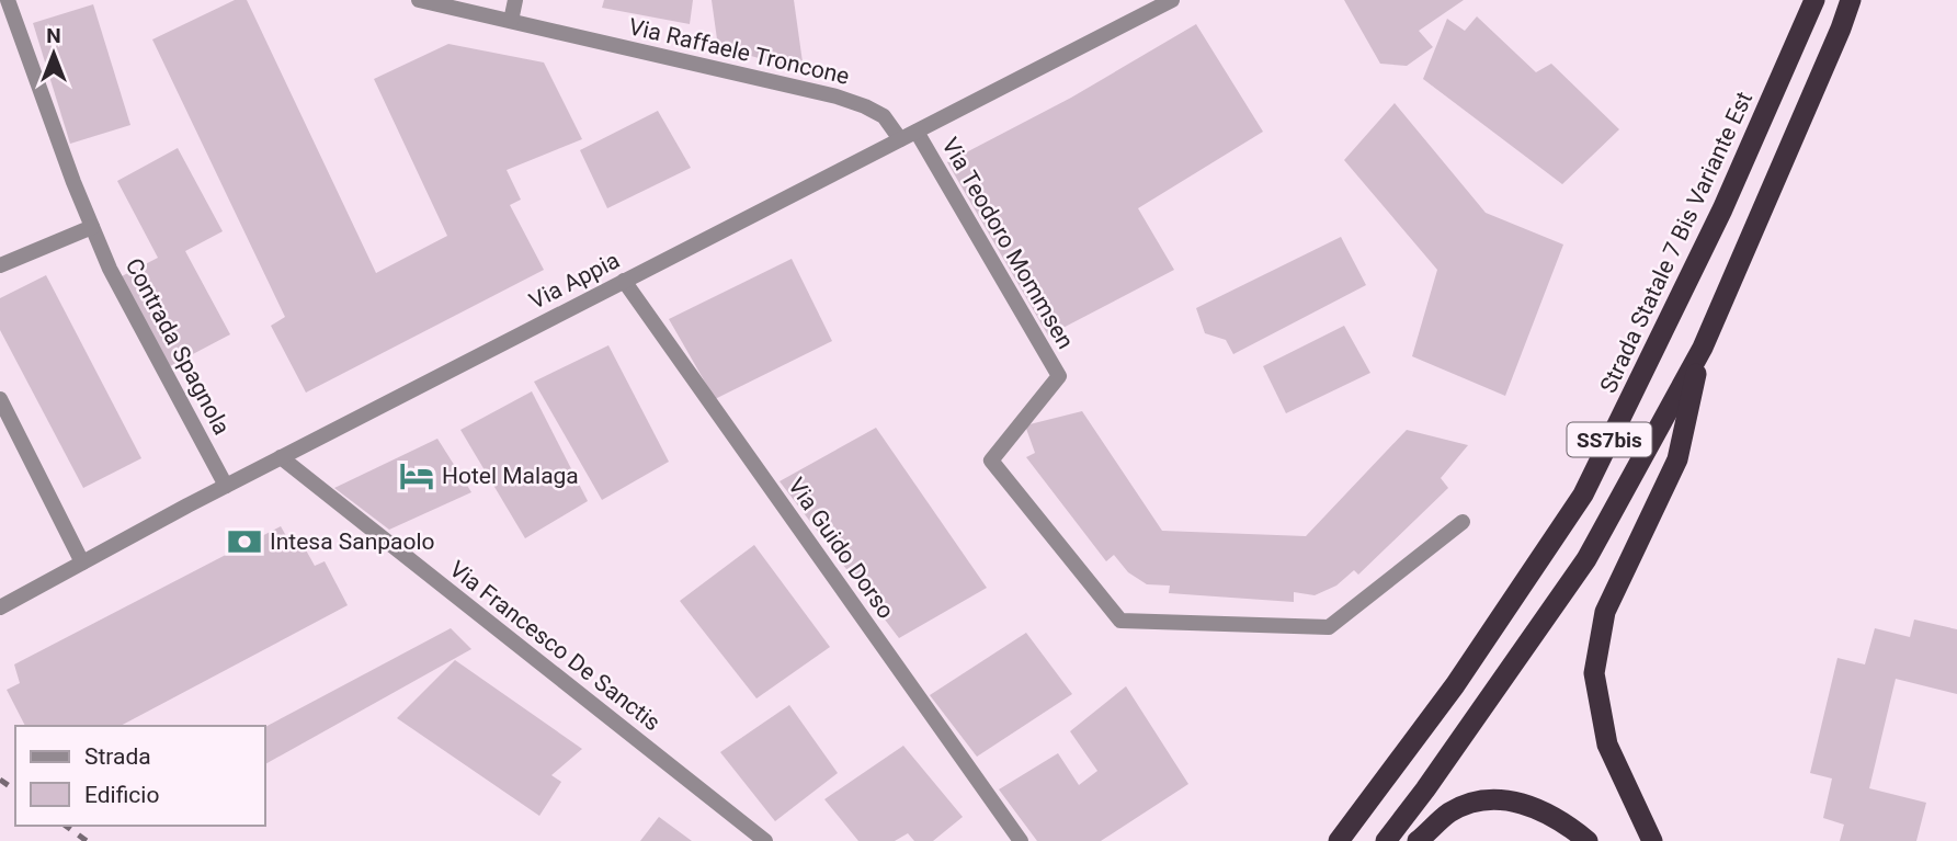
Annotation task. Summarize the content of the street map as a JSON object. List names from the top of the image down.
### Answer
{
  "streets": {
    "highway": ["Strada Statale 7 Bis Variante Est", "SS7bis"],
    "street": [
      "Via Raffaele Troncone",
      "Via Teodoro Mommsen",
      "Via Appia",
      "Contrada Spagnola",
      "Via Guido Dorso",
      "Via Francesco De Sanctis"
    ]
  },
  "crossings": [
    ["Via Raffaele Troncone", "Via Appia"],
    ["Via Teodoro Mommsen", "Via Appia"],
    ["Via Appia", "Contrada Spagnola"],
    ["Via Appia", "Via Guido Dorso"],
    ["Via Appia", "Via Francesco De Sanctis"]
  ],
  "places": {
    "hotel": ["Hotel Malaga"],
    "bank": ["Intesa Sanpaolo"]
  },
  "legend": ["Strada", "Edificio"],
  "north": "top"
}
